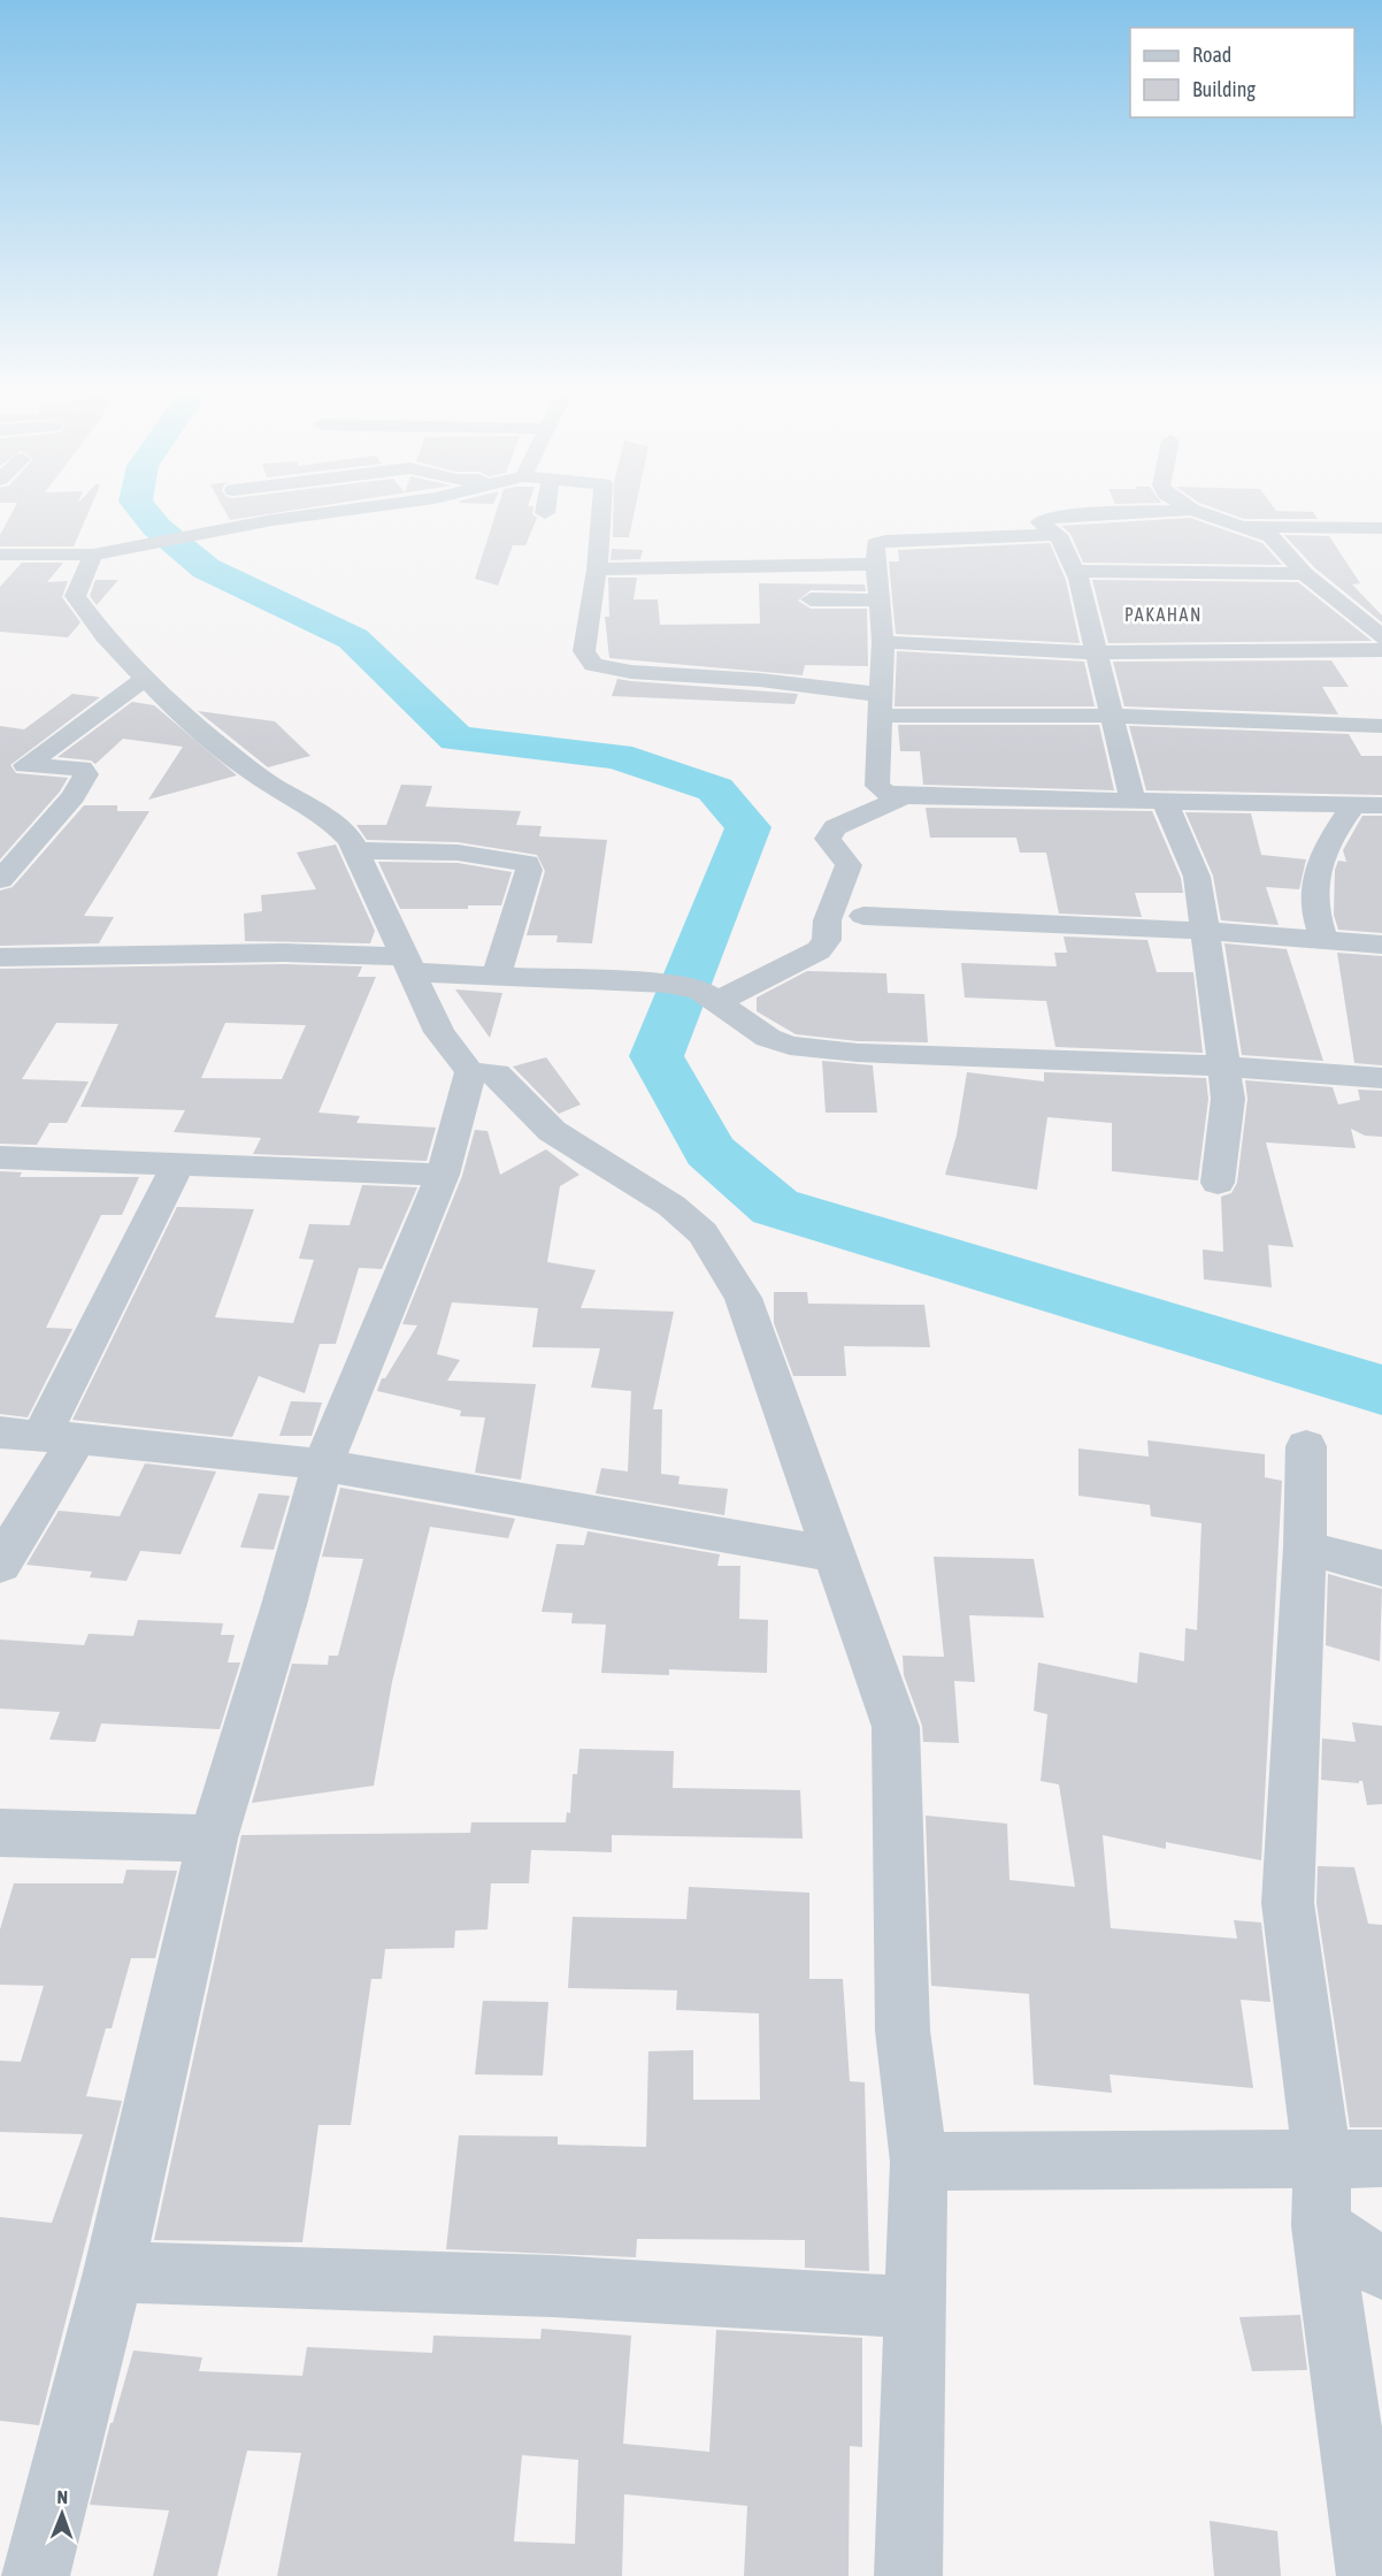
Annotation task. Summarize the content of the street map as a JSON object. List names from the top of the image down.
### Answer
{
  "districts": ["PAKAHAN"],
  "legend": ["Road", "Building"],
  "north": "top"
}
